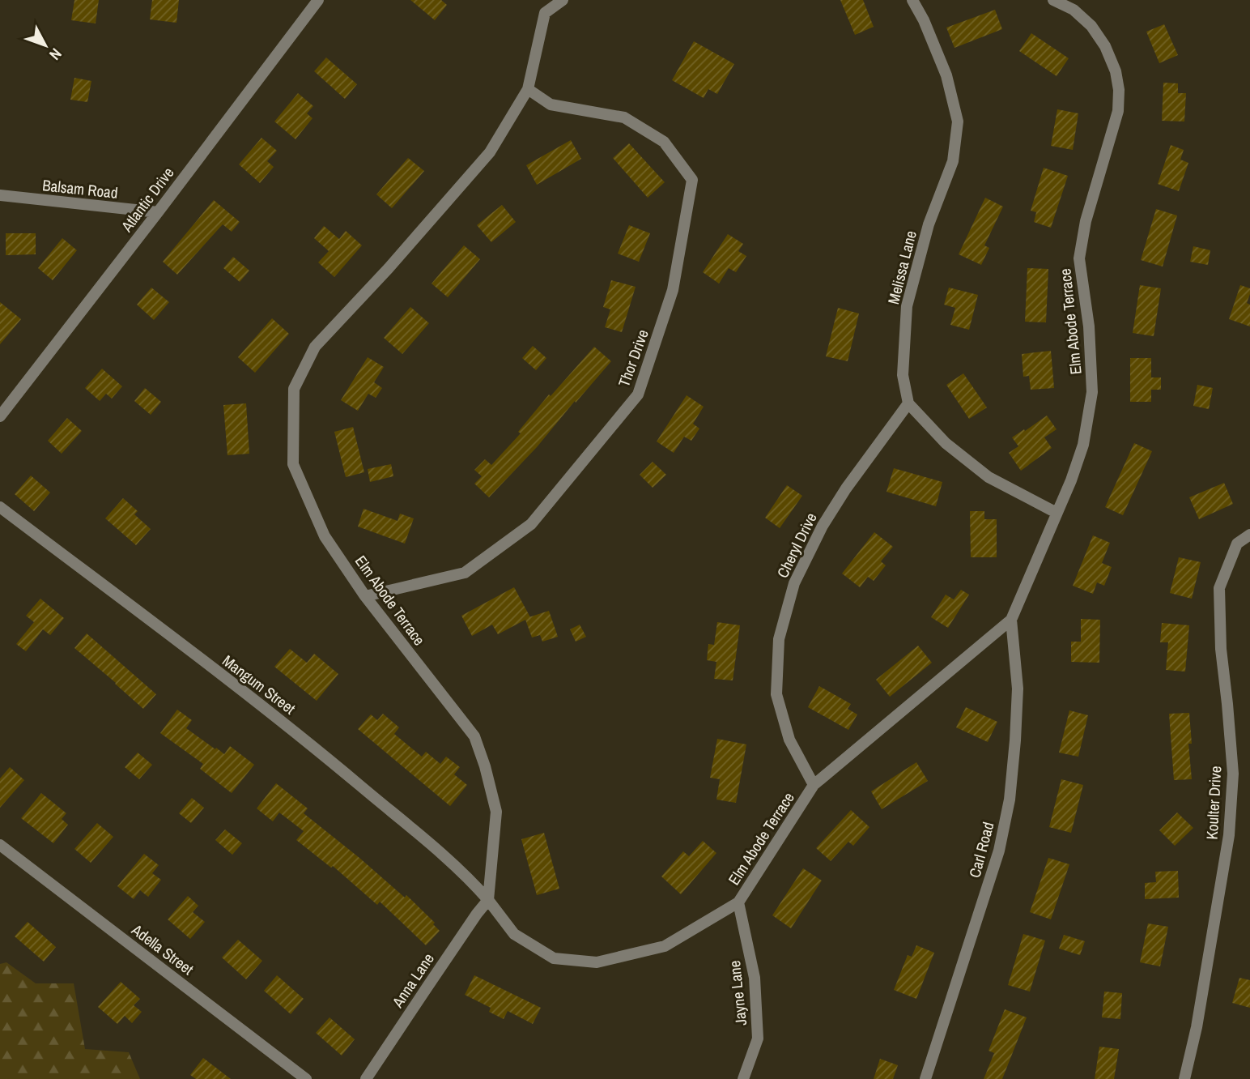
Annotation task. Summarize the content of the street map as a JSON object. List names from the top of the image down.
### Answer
{
  "streets": {
    "street": [
      "Balsam Road",
      "Atlantic Drive",
      "Melissa Lane",
      "Elm Abode Terrace",
      "Thor Drive",
      "Cheryl Drive",
      "Mangum Street",
      "Koulter Drive",
      "Carl Road",
      "Adella Street",
      "Anna Lane",
      "Jayne Lane"
    ]
  },
  "crossings": [
    ["Balsam Road", "Atlantic Drive"],
    ["Melissa Lane", "Cheryl Drive"],
    ["Elm Abode Terrace", "Thor Drive"],
    ["Elm Abode Terrace", "Cheryl Drive"],
    ["Elm Abode Terrace", "Mangum Street"],
    ["Elm Abode Terrace", "Carl Road"],
    ["Elm Abode Terrace", "Anna Lane"],
    ["Elm Abode Terrace", "Jayne Lane"],
    ["Mangum Street", "Anna Lane"]
  ],
  "north": "bottom right"
}
